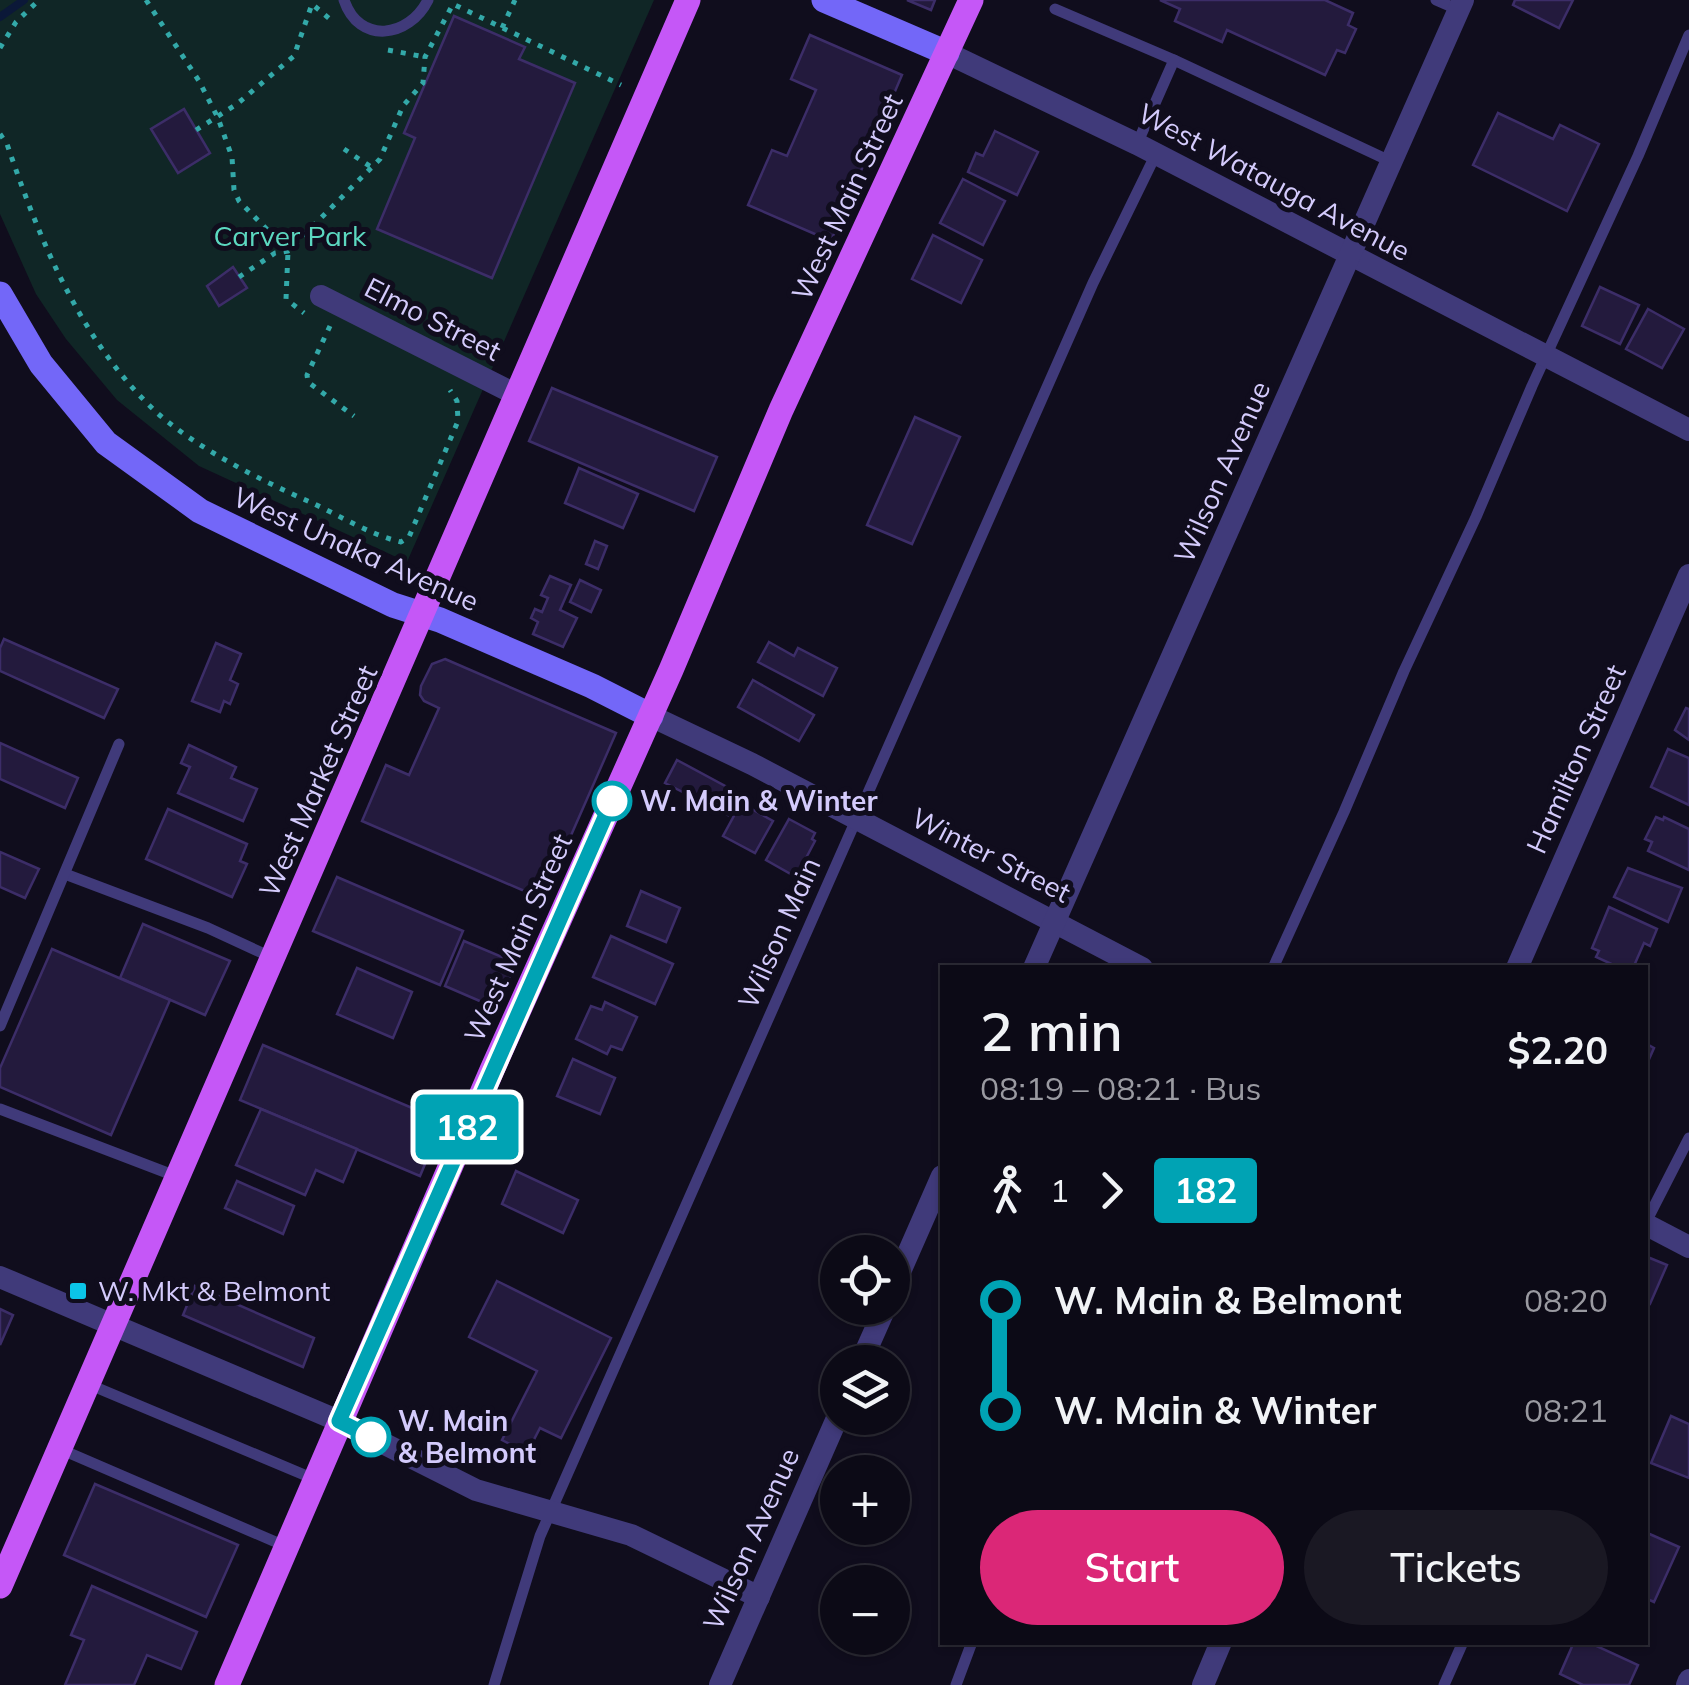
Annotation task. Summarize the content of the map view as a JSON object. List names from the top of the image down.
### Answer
{
  "streets": {
    "main road": [
      "West Watauga Avenue",
      "West Main Street",
      "West Unaka Avenue",
      "West Market Street"
    ],
    "street": [
      "Elmo Street",
      "Wilson Avenue",
      "Hamilton Street",
      "Winter Street"
    ],
    "lane": ["Wilson Main"]
  },
  "crossings": [
    ["West Watauga Avenue", "West Main Street"],
    ["West Watauga Avenue", "Wilson Avenue"],
    ["West Watauga Avenue", "Wilson Main"],
    ["West Main Street", "West Unaka Avenue"],
    ["West Main Street", "Winter Street"],
    ["Elmo Street", "West Market Street"],
    ["Wilson Avenue", "Winter Street"],
    ["West Unaka Avenue", "West Market Street"],
    ["West Unaka Avenue", "Winter Street"],
    ["Winter Street", "Wilson Main"]
  ],
  "parks": ["Carver Park"],
  "places": {
    "other": ["W. Main & Winter", "W. Main & Belmont"],
    "transit": ["W. Mkt & Belmont"]
  },
  "lines": ["bus line 182"],
  "page": {
    "on_map": "182",
    "heading": ["2 min", "08:19 – 08:21 · Bus", "$2.20"],
    "legs": ["1", "182"],
    "map_buttons": ["+", "−"],
    "list": [
      {
        "name": "W. Main & Belmont",
        "value": "08:20"
      },
      {
        "name": "W. Main & Winter",
        "value": "08:21"
      }
    ],
    "buttons": ["Start", "Tickets"]
  }
}
